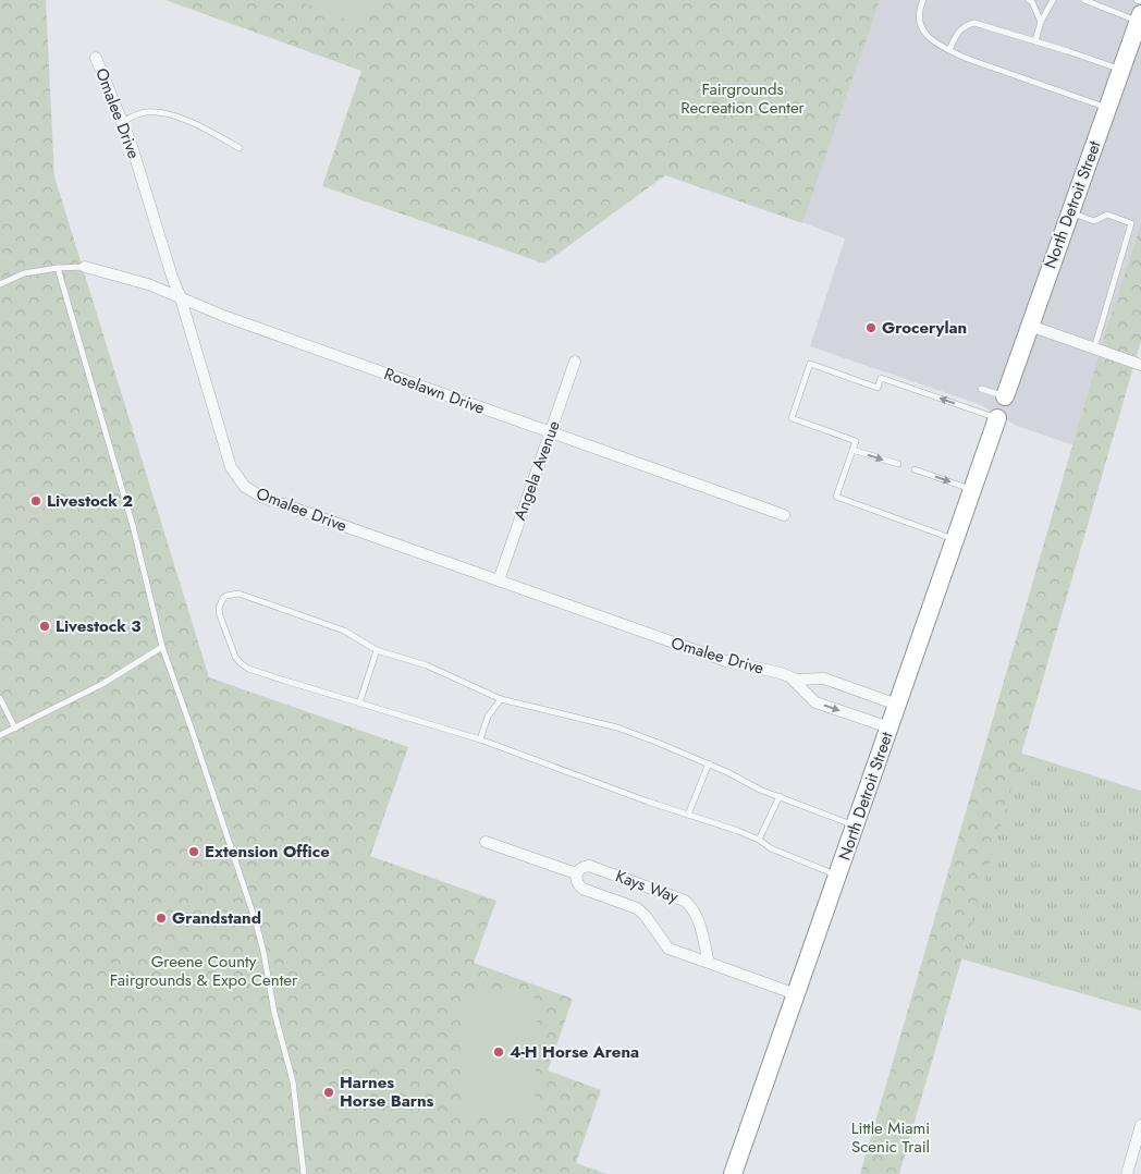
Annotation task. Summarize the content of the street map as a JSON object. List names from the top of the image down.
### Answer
{
  "streets": {
    "highway": ["North Detroit Street"],
    "street": [
      "Omalee Drive",
      "Roselawn Drive",
      "Angela Avenue",
      "Kays Way"
    ]
  },
  "crossings": [
    ["Omalee Drive", "North Detroit Street"],
    ["Omalee Drive", "Roselawn Drive"],
    ["Omalee Drive", "Angela Avenue"],
    ["North Detroit Street", "Kays Way"],
    ["Roselawn Drive", "Angela Avenue"]
  ],
  "parks": ["Fairgrounds Recreation Center", "Greene County Fairgrounds & Expo Center", "Little Miami Scenic Trail"],
  "places": [
    "Grocerylan",
    "Livestock 2",
    "Livestock 3",
    "Extension Office",
    "Grandstand",
    "4-H Horse Arena",
    "Harnes Horse Barns"
  ]
}
